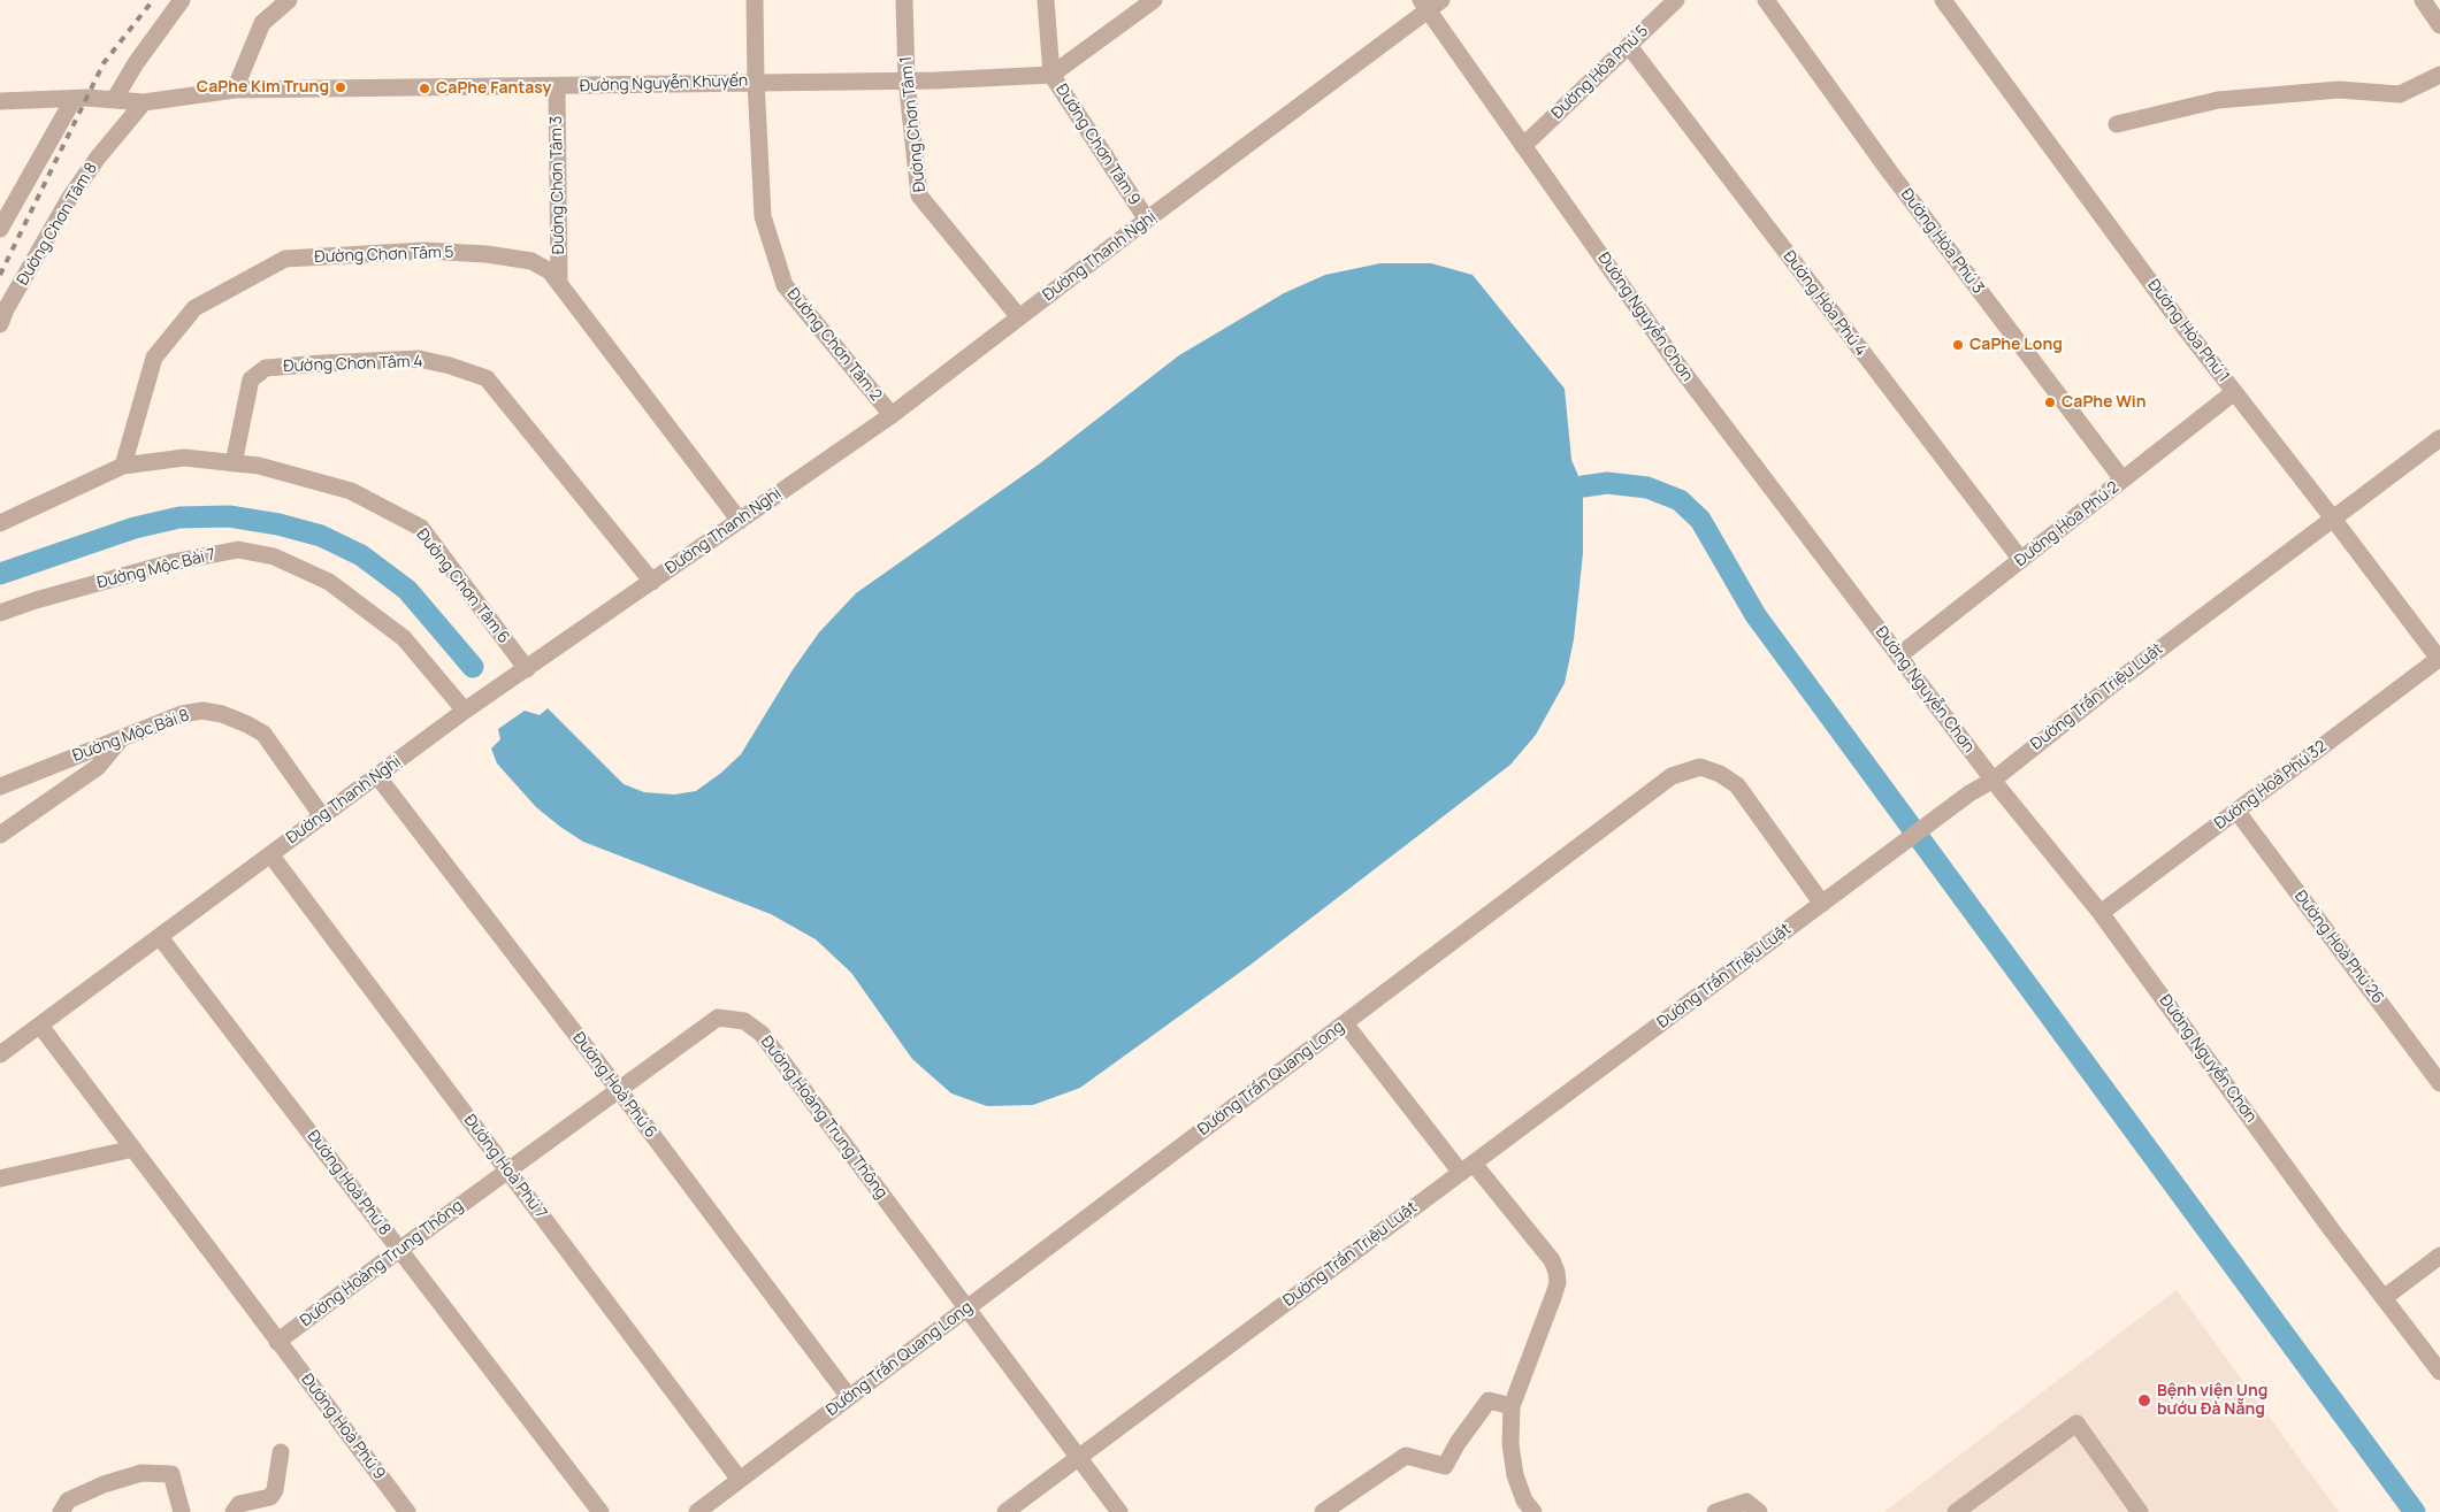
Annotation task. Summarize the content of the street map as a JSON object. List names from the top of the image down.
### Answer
{
  "streets": {
    "street": [
      "Đường Hòa Phú 5",
      "Đường Nguyễn Khuyến",
      "Đường Chơn Tâm 1",
      "Đường Chơn Tâm 9",
      "Đường Chơn Tâm 3",
      "Đường Chơn Tâm 8",
      "Đường Hòa Phú 3",
      "Đường Chơn Tâm 5",
      "Đường Thanh Nghị",
      "Đường Hòa Phú 4",
      "Đường Nguyễn Chơn",
      "Đường Hòa Phú 1",
      "Đường Chơn Tâm 2",
      "Đường Chơn Tâm 4",
      "Đường Hòa Phú 2",
      "Đường Mộc Bài 7",
      "Đường Chơn Tâm 6",
      "Đường Trần Triệu Luật",
      "Đường Mộc Bài 8",
      "Đường Hoà Phú 32",
      "Đường Hoà Phú 26",
      "Đường Trần Quang Long",
      "Đường Hoà Phú 6",
      "Đường Hoàng Trung Thông",
      "Đường Hoà Phú 7",
      "Đường Hoà Phú 8",
      "Đường Hoà Phú 9"
    ]
  },
  "crossings": [
    ["Đường Hòa Phú 5", "Đường Hòa Phú 4"],
    ["Đường Hòa Phú 5", "Đường Nguyễn Chơn"],
    ["Đường Nguyễn Khuyến", "Đường Chơn Tâm 1"],
    ["Đường Nguyễn Khuyến", "Đường Chơn Tâm 9"],
    ["Đường Nguyễn Khuyến", "Đường Chơn Tâm 3"],
    ["Đường Nguyễn Khuyến", "Đường Chơn Tâm 8"],
    ["Đường Nguyễn Khuyến", "Đường Chơn Tâm 2"],
    ["Đường Chơn Tâm 1", "Đường Thanh Nghị"],
    ["Đường Chơn Tâm 9", "Đường Thanh Nghị"],
    ["Đường Chơn Tâm 3", "Đường Chơn Tâm 5"],
    ["Đường Hòa Phú 3", "Đường Hòa Phú 2"],
    ["Đường Chơn Tâm 5", "Đường Thanh Nghị"],
    ["Đường Chơn Tâm 5", "Đường Chơn Tâm 6"],
    ["Đường Thanh Nghị", "Đường Nguyễn Chơn"],
    ["Đường Thanh Nghị", "Đường Chơn Tâm 2"],
    ["Đường Thanh Nghị", "Đường Chơn Tâm 4"],
    ["Đường Thanh Nghị", "Đường Mộc Bài 7"],
    ["Đường Thanh Nghị", "Đường Chơn Tâm 6"],
    ["Đường Thanh Nghị", "Đường Mộc Bài 8"],
    ["Đường Thanh Nghị", "Đường Hoà Phú 6"],
    ["Đường Thanh Nghị", "Đường Hoà Phú 7"],
    ["Đường Thanh Nghị", "Đường Hoà Phú 8"],
    ["Đường Thanh Nghị", "Đường Hoà Phú 9"],
    ["Đường Hòa Phú 4", "Đường Hòa Phú 2"],
    ["Đường Nguyễn Chơn", "Đường Hòa Phú 2"],
    ["Đường Nguyễn Chơn", "Đường Trần Triệu Luật"],
    ["Đường Nguyễn Chơn", "Đường Hoà Phú 32"],
    ["Đường Hòa Phú 1", "Đường Hòa Phú 2"],
    ["Đường Hòa Phú 1", "Đường Trần Triệu Luật"],
    ["Đường Hòa Phú 1", "Đường Hoà Phú 32"],
    ["Đường Chơn Tâm 4", "Đường Chơn Tâm 6"],
    ["Đường Trần Triệu Luật", "Đường Trần Quang Long"],
    ["Đường Trần Triệu Luật", "Đường Hoàng Trung Thông"],
    ["Đường Hoà Phú 32", "Đường Hoà Phú 26"],
    ["Đường Trần Quang Long", "Đường Hoà Phú 6"],
    ["Đường Trần Quang Long", "Đường Hoàng Trung Thông"],
    ["Đường Trần Quang Long", "Đường Hoà Phú 7"],
    ["Đường Hoà Phú 6", "Đường Hoàng Trung Thông"],
    ["Đường Hoàng Trung Thông", "Đường Hoà Phú 7"],
    ["Đường Hoàng Trung Thông", "Đường Hoà Phú 8"],
    ["Đường Hoàng Trung Thông", "Đường Hoà Phú 9"]
  ],
  "places": [
    "CaPhe Kim Trung",
    "CaPhe Fantasy",
    "CaPhe Long",
    "CaPhe Win",
    "Bệnh viện Ung bướu Đà Nẵng"
  ]
}
